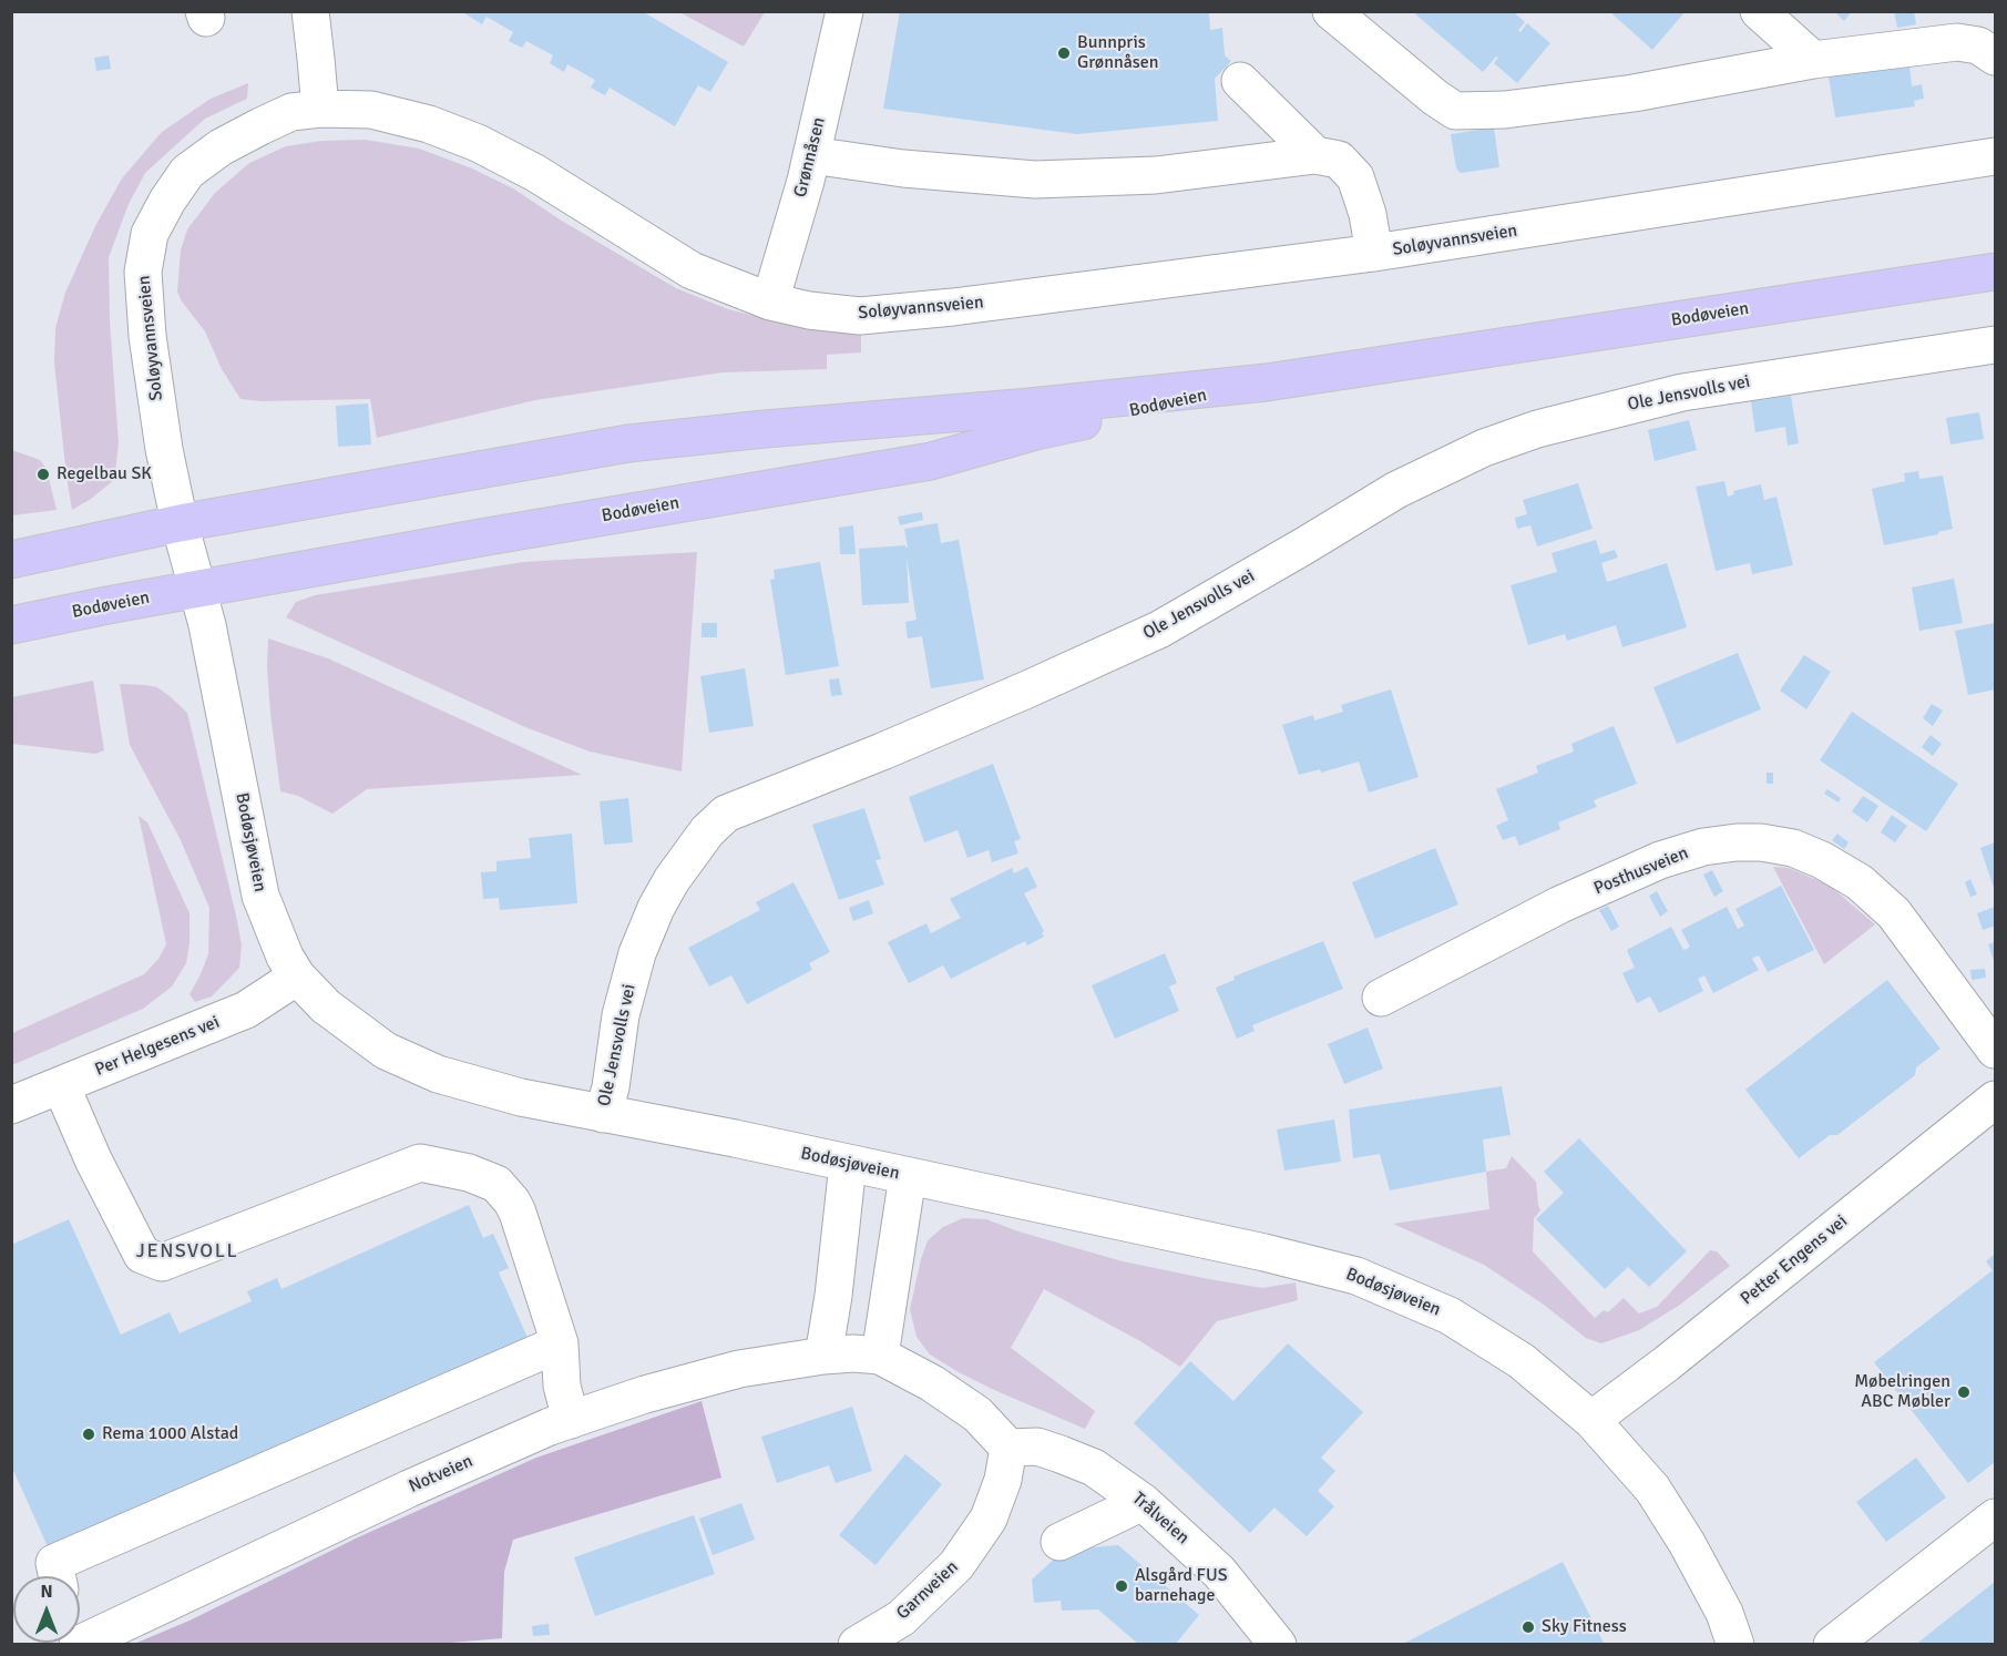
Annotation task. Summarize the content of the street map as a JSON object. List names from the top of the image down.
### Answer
{
  "streets": {
    "main road": ["Bodøveien"],
    "street": [
      "Grønnåsen",
      "Soløyvannsveien",
      "Ole Jensvolls vei",
      "Bodøsjøveien",
      "Posthusveien",
      "Per Helgesens vei",
      "Petter Engens vei",
      "Notveien",
      "Trålveien",
      "Garnveien"
    ]
  },
  "crossings": [
    ["Grønnåsen", "Soløyvannsveien"],
    ["Soløyvannsveien", "Bodøveien"],
    ["Soløyvannsveien", "Bodøsjøveien"],
    ["Bodøveien", "Bodøsjøveien"],
    ["Ole Jensvolls vei", "Bodøsjøveien"],
    ["Bodøsjøveien", "Per Helgesens vei"],
    ["Bodøsjøveien", "Petter Engens vei"],
    ["Trålveien", "Garnveien"]
  ],
  "districts": ["JENSVOLL"],
  "places": [
    "Bunnpris Grønnåsen",
    "Regelbau SK",
    "Møbelringen ABC Møbler",
    "Rema 1000 Alstad",
    "Alsgård FUS barnehage",
    "Sky Fitness"
  ],
  "north": "top"
}
